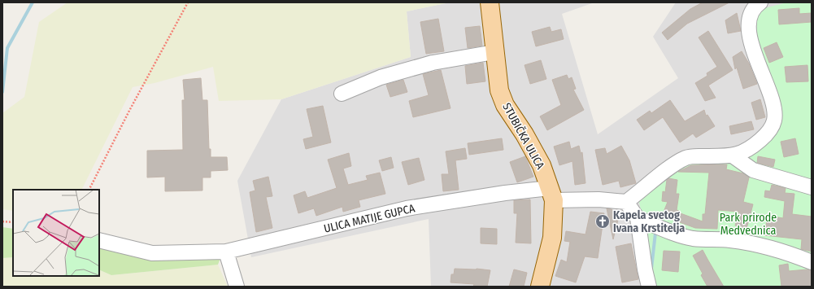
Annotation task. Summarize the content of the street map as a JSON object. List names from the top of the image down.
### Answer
{
  "streets": {
    "main road": ["STUBIČKA ULICA"],
    "street": ["ULICA MATIJE GUPCA"]
  },
  "crossings": [
    ["STUBIČKA ULICA", "ULICA MATIJE GUPCA"]
  ],
  "parks": ["Park prirode Medvednica"],
  "places": {
    "church": ["Kapela svetog Ivana Krstitelja"]
  }
}
